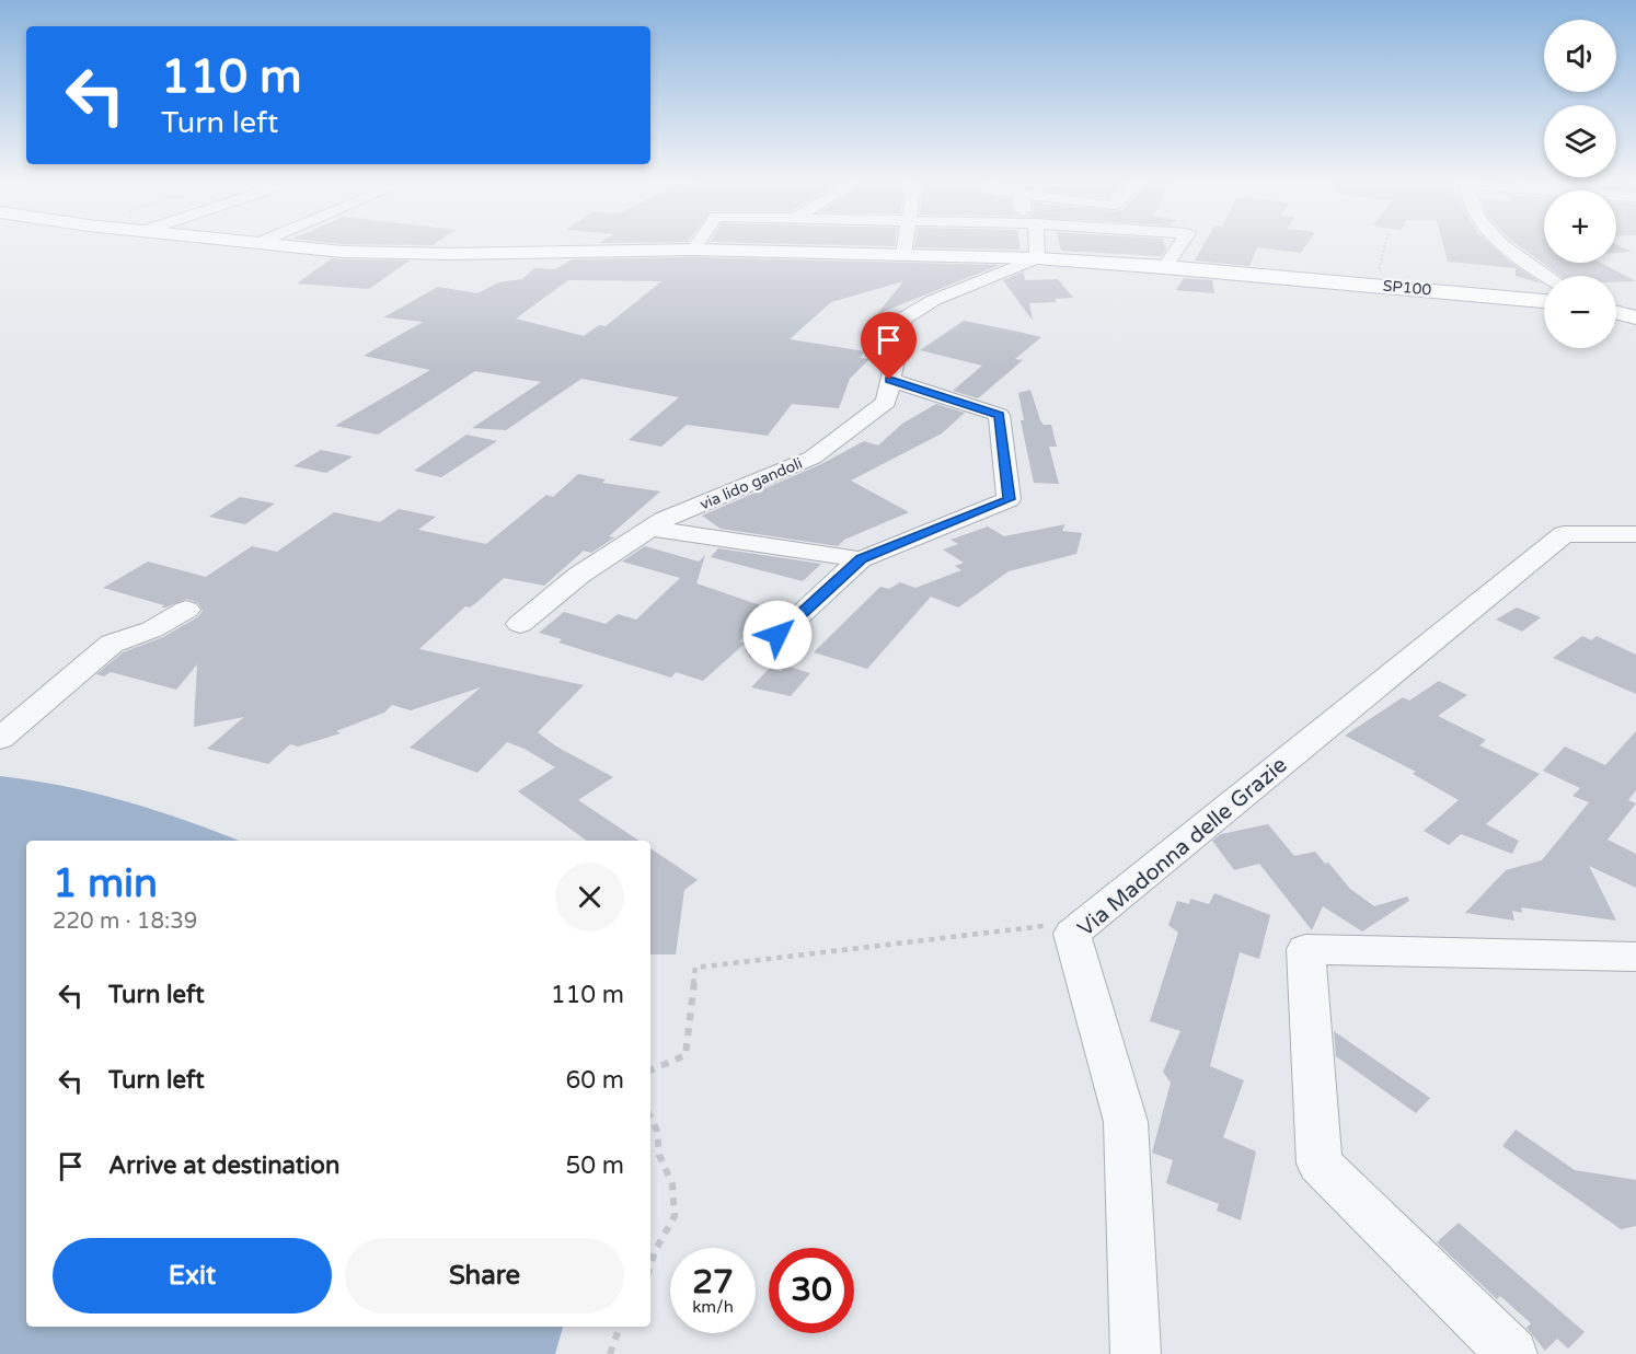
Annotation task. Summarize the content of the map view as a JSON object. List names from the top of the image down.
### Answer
{
  "streets": {
    "main road": ["SP100"],
    "street": ["via lido gandoli", "Via Madonna delle Grazie"]
  },
  "crossings": [
    ["SP100", "via lido gandoli"]
  ],
  "page": {
    "map_buttons": ["+", "−"],
    "turn": ["110 m", "Turn left"],
    "heading": ["1 min", "220 m · 18:39"],
    "list": [
      {
        "name": "Turn left",
        "value": "110 m"
      },
      {
        "name": "Turn left",
        "value": "60 m"
      },
      {
        "name": "Arrive at destination",
        "value": "50 m"
      }
    ],
    "buttons": ["Exit", "Share"],
    "speed": "27 km/h",
    "limit": "30"
  }
}
